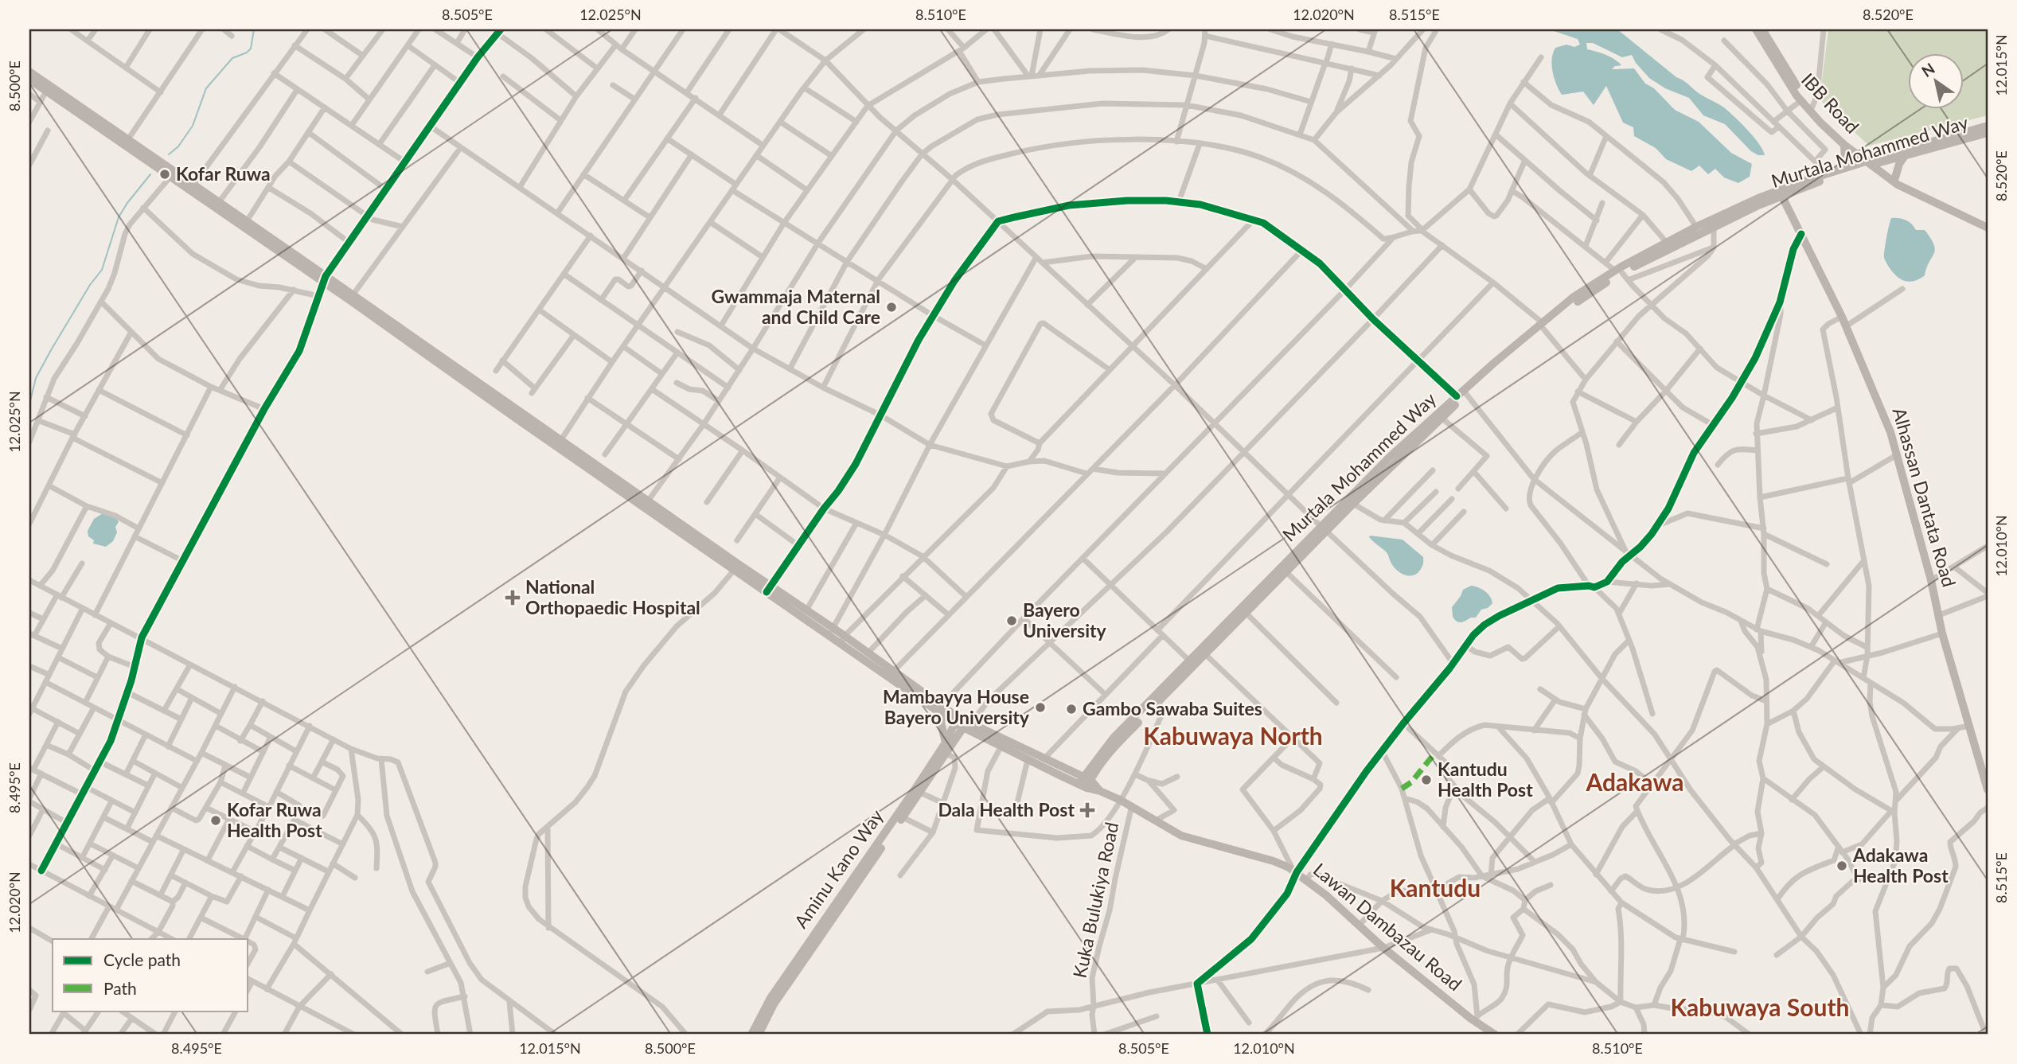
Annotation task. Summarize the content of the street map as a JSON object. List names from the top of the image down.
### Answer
{
  "streets": {
    "main road": [
      "IBB Road",
      "Murtala Mohammed Way",
      "Alhassan Dantata Road",
      "Aminu Kano Way",
      "Lawan Dambazau Road"
    ],
    "street": ["Kuka Bulukiya Road"]
  },
  "crossings": [
    ["IBB Road", "Murtala Mohammed Way"],
    ["Murtala Mohammed Way", "Alhassan Dantata Road"],
    ["Murtala Mohammed Way", "Lawan Dambazau Road"],
    ["Kuka Bulukiya Road", "Lawan Dambazau Road"]
  ],
  "districts": [
    "Kabuwaya North",
    "Adakawa",
    "Kantudu",
    "Kabuwaya South"
  ],
  "places": {
    "other": [
      "Kofar Ruwa",
      "Gwammaja Maternal and Child Care",
      "Bayero University",
      "Mambayya House Bayero University",
      "Gambo Sawaba Suites",
      "Kantudu Health Post",
      "Kofar Ruwa Health Post",
      "Adakawa Health Post"
    ],
    "health": ["National Orthopaedic Hospital", "Dala Health Post"]
  },
  "legend": ["Cycle path", "Path"],
  "north": "top left",
  "coordinates": [
    "8.505°E",
    "12.025°N",
    "8.510°E",
    "12.020°N",
    "8.515°E",
    "8.520°E",
    "12.015°N",
    "8.500°E",
    "12.010°N",
    "8.495°E"
  ]
}
